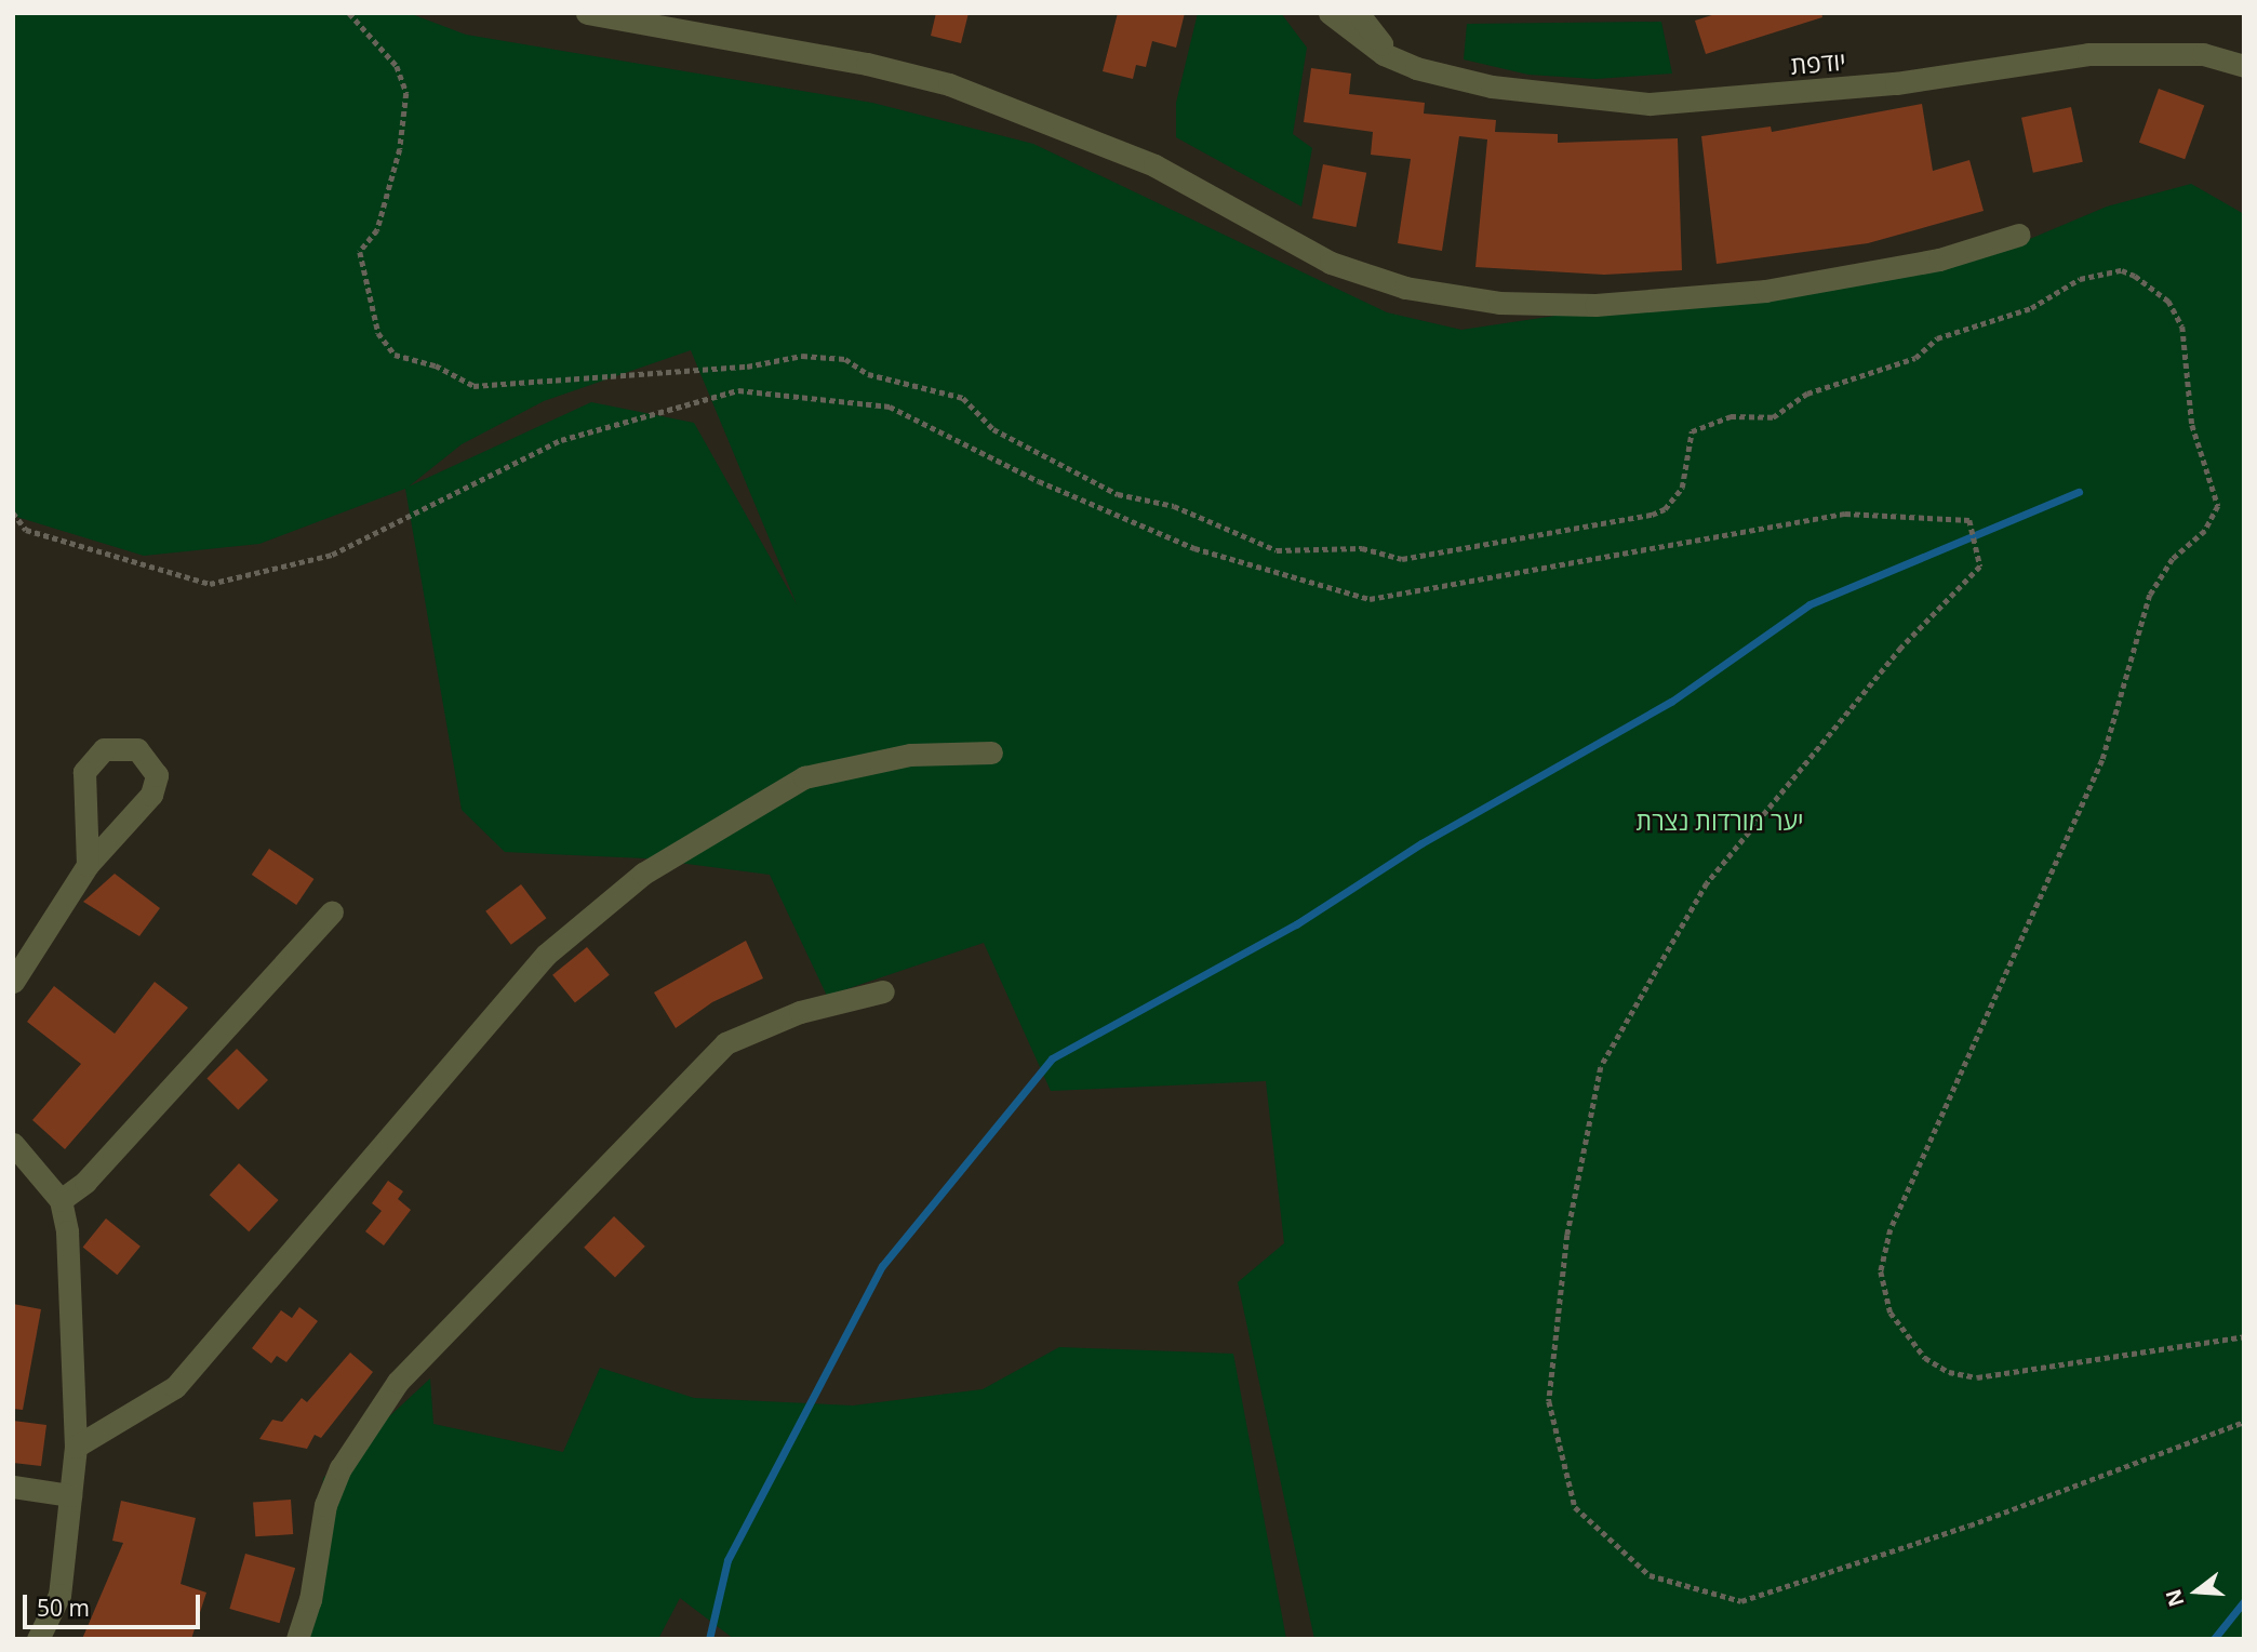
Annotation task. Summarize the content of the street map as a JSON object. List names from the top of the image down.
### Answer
{
  "streets": {
    "street": ["יודפת"]
  },
  "parks": ["יער מורדות נצרת"],
  "scale_bar": "50 m",
  "north": "left"
}
